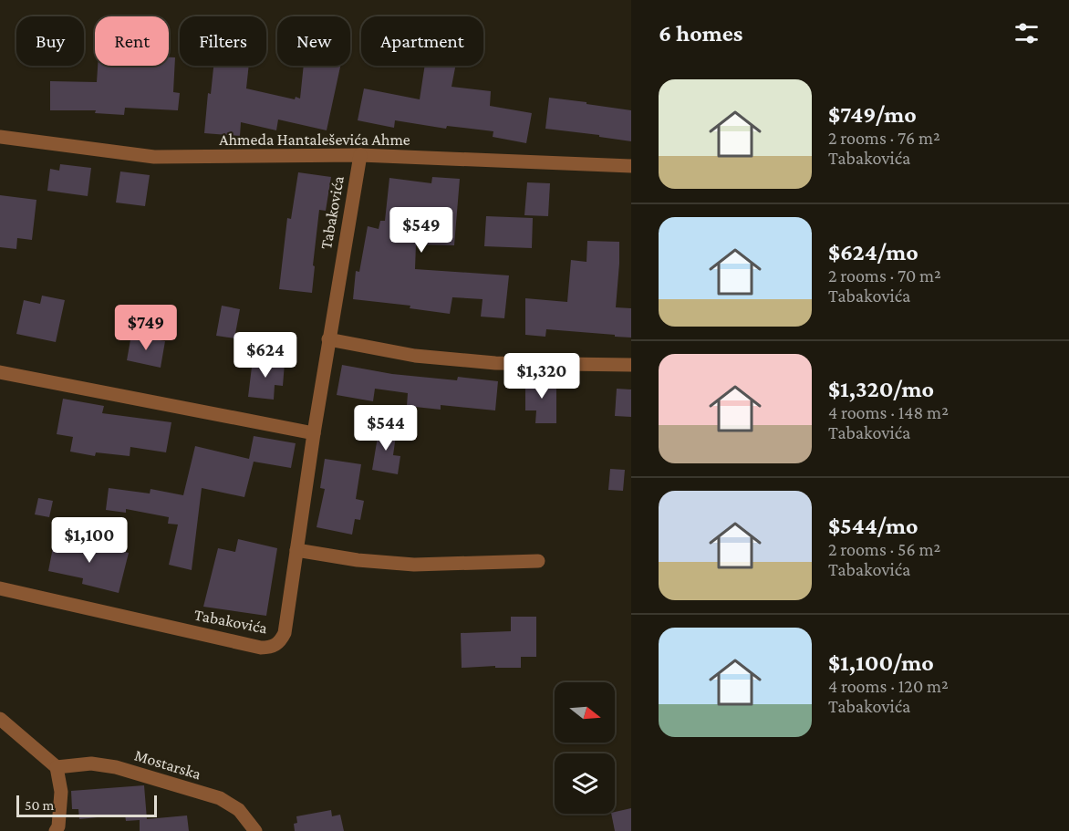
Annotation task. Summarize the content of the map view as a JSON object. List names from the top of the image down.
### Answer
{
  "streets": {
    "street": ["Ahmeda Hantaleševića Ahme", "Tabakovića", "Mostarska"]
  },
  "crossings": [
    ["Ahmeda Hantaleševića Ahme", "Tabakovića"]
  ],
  "scale_bar": "50 m",
  "north": "right",
  "page": {
    "heading": "6 homes",
    "chip": [
      "Buy",
      "Rent",
      "Filters",
      "New",
      "Apartment"
    ],
    "list": [
      {
        "name": "$749/mo",
        "note": "2 rooms · 76 m² · Tabakovića"
      },
      {
        "name": "$624/mo",
        "note": "2 rooms · 70 m² · Tabakovića"
      },
      {
        "name": "$1,320/mo",
        "note": "4 rooms · 148 m² · Tabakovića"
      },
      {
        "name": "$544/mo",
        "note": "2 rooms · 56 m² · Tabakovića"
      },
      {
        "name": "$1,100/mo",
        "note": "4 rooms · 120 m² · Tabakovića"
      }
    ],
    "price": [
      "$549",
      "$749",
      "$624",
      "$1,320",
      "$544",
      "$1,100"
    ],
    "scale": "50 m"
  }
}
